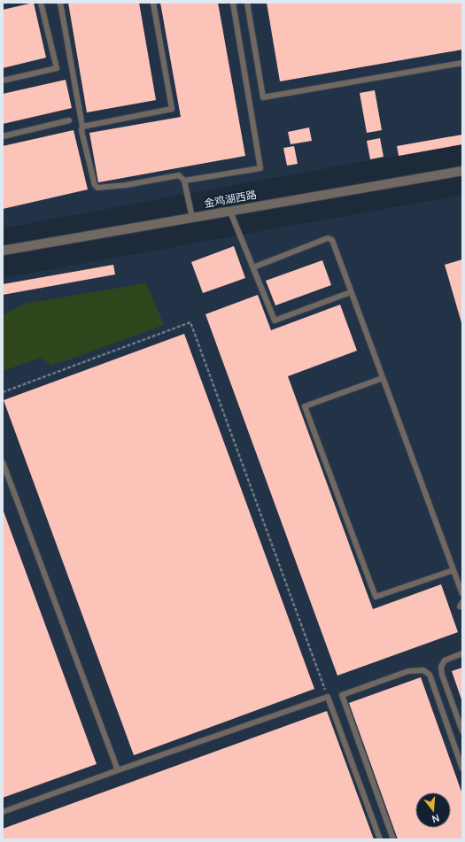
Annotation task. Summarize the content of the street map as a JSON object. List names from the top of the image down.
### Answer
{
  "streets": {
    "street": ["金鸡湖西路"]
  },
  "north": "bottom"
}
